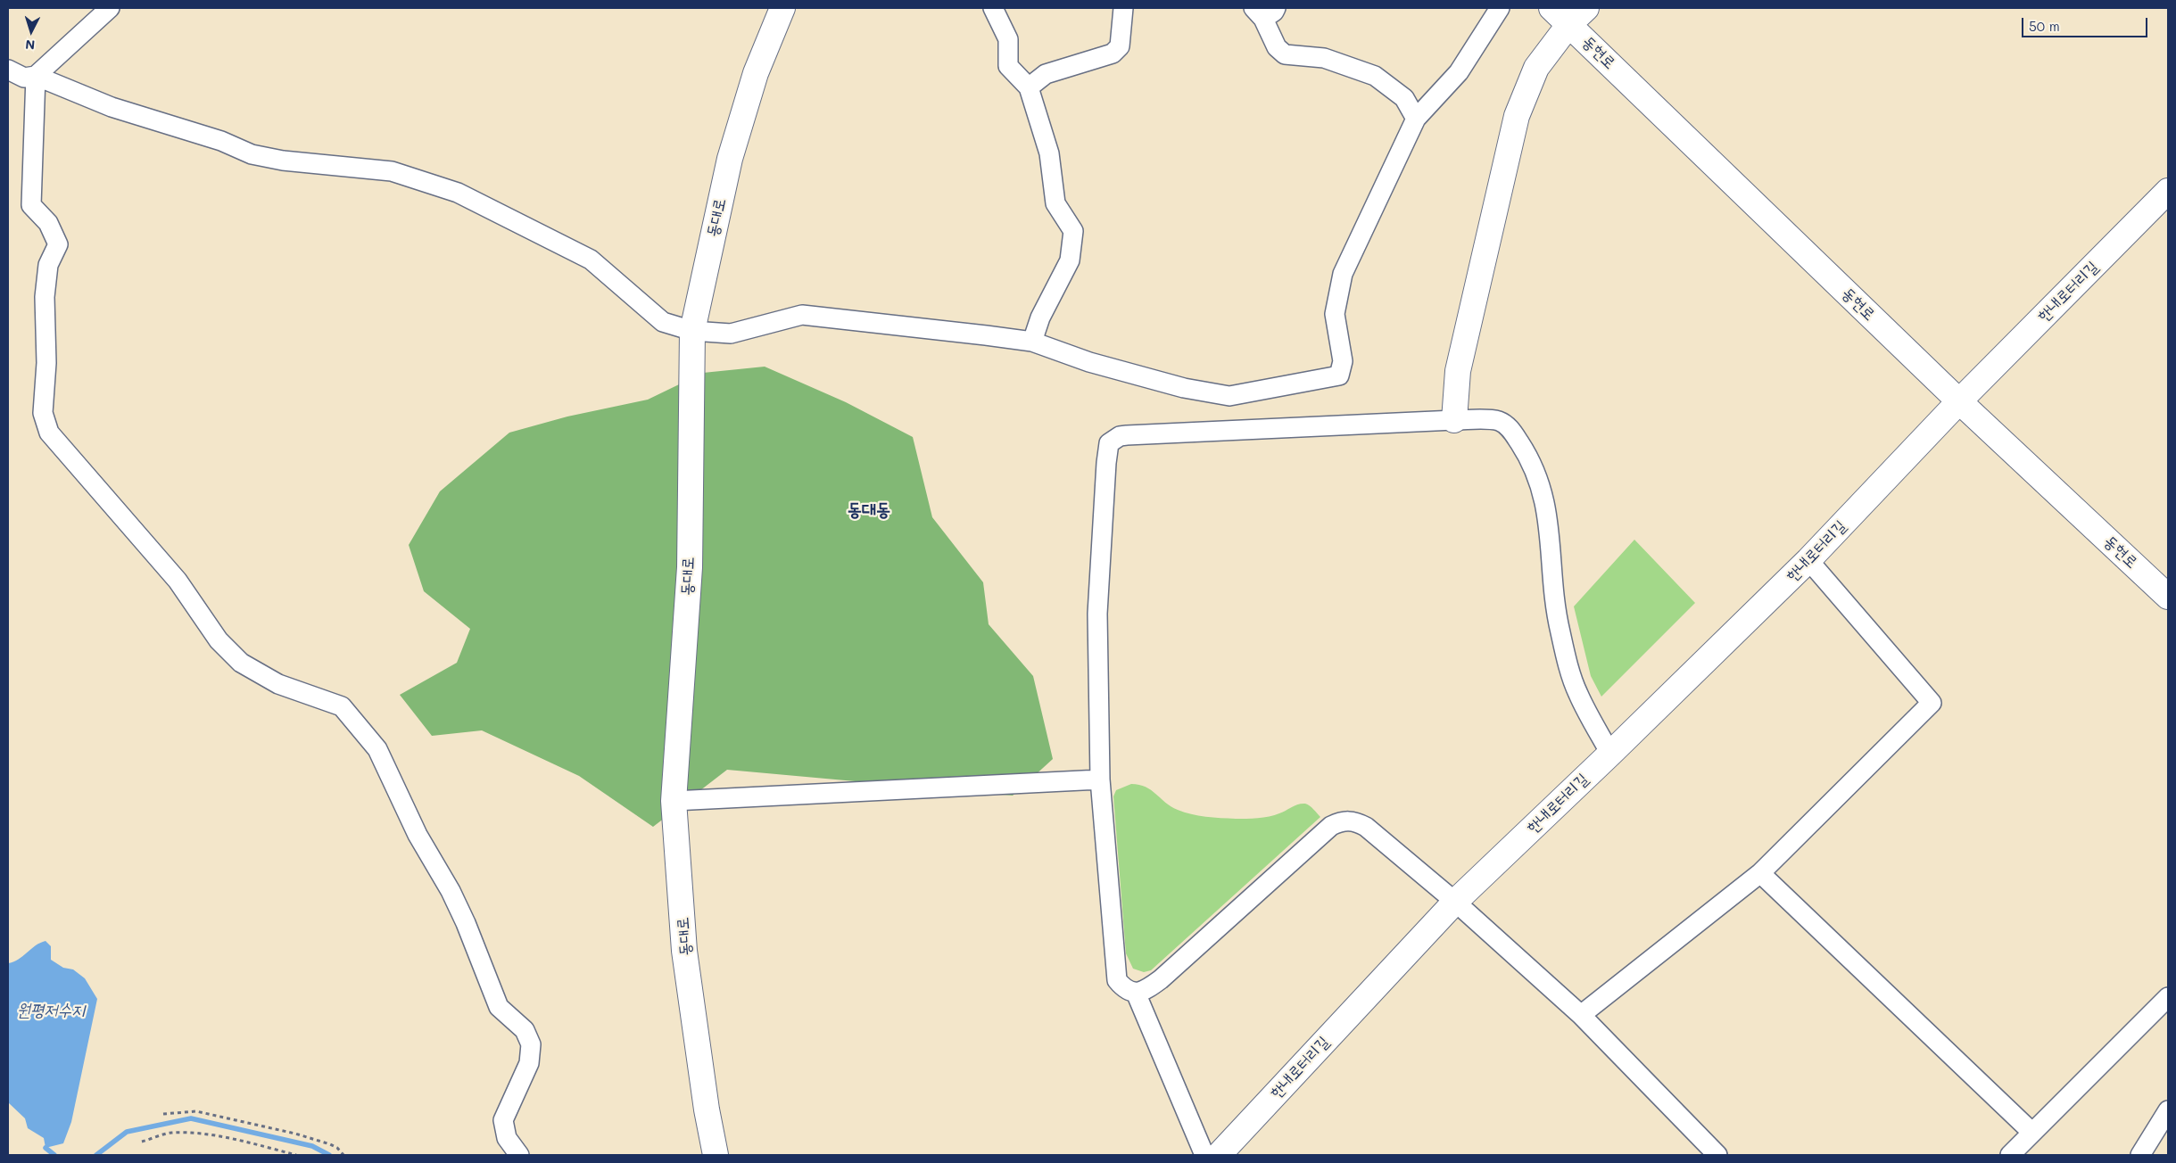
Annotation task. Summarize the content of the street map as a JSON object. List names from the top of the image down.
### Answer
{
  "streets": {
    "street": ["동현로", "동대로", "한내로터리길"]
  },
  "crossings": [
    ["동현로", "한내로터리길"]
  ],
  "districts": ["동대동"],
  "water": ["원평저수지"],
  "scale_bar": "50 m",
  "north": "bottom"
}
